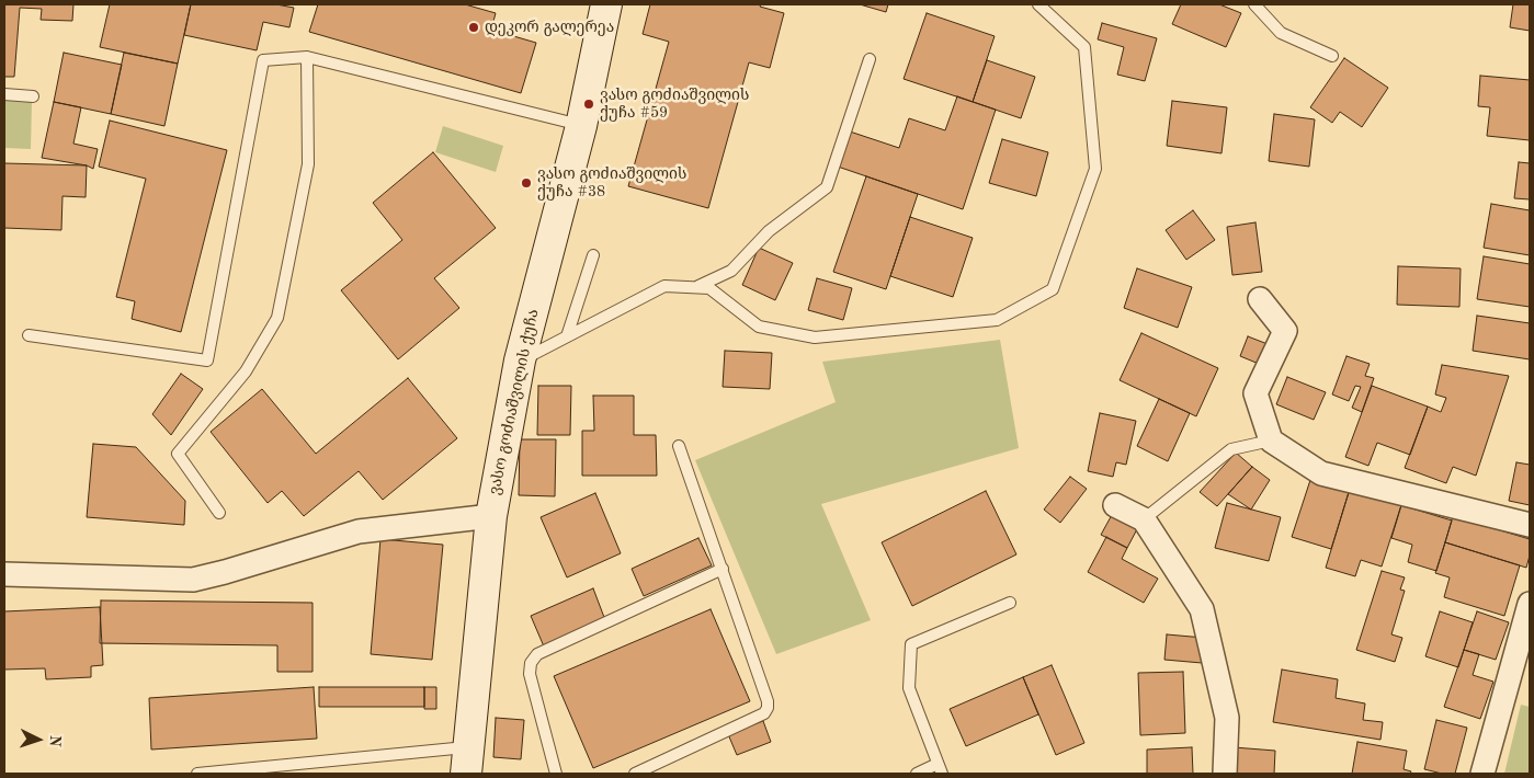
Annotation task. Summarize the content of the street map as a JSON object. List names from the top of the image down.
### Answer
{
  "streets": {
    "main road": ["ვასო გოძიაშვილის ქუჩა"]
  },
  "places": ["დეკორ გალერეა", "ვასო გოძიაშვილის ქუჩა #59", "ვასო გოძიაშვილის ქუჩა #38"],
  "north": "right"
}
